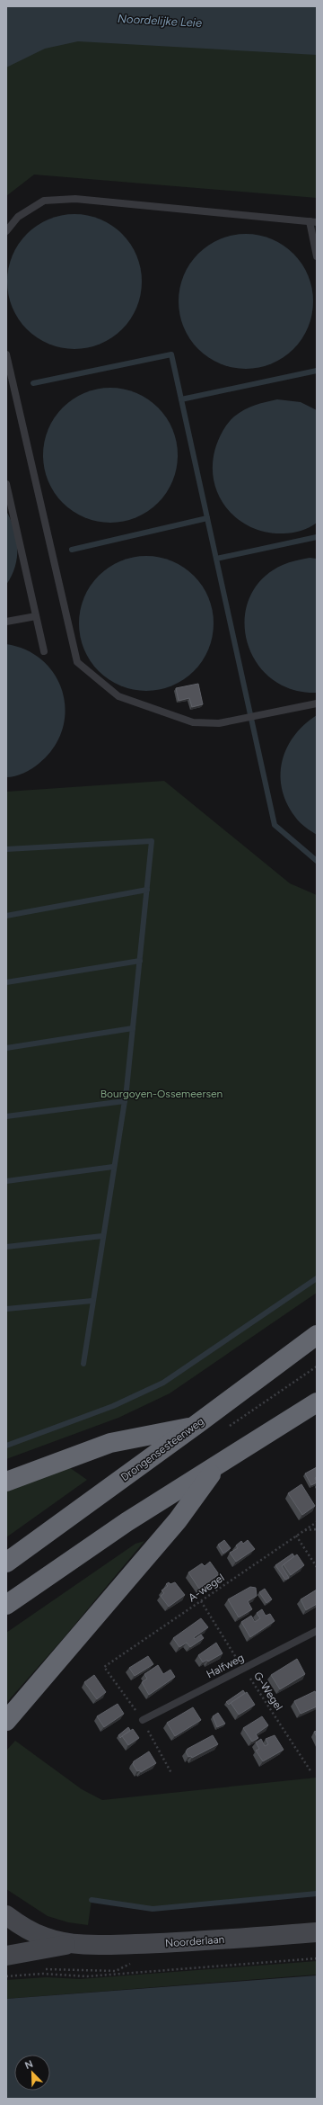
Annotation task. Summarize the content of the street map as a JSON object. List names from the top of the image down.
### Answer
{
  "streets": {
    "highway": ["Drongensesteenweg"],
    "street": ["Noorderlaan"],
    "lane": ["Halfweg"],
    "path": ["A-wegel", "G-Wegel"]
  },
  "crossings": [
    ["A-wegel", "G-Wegel"],
    ["Halfweg", "G-Wegel"]
  ],
  "water": ["Noordelijke Leie"],
  "parks": ["Bourgoyen-Ossemeersen"],
  "north": "top left"
}
